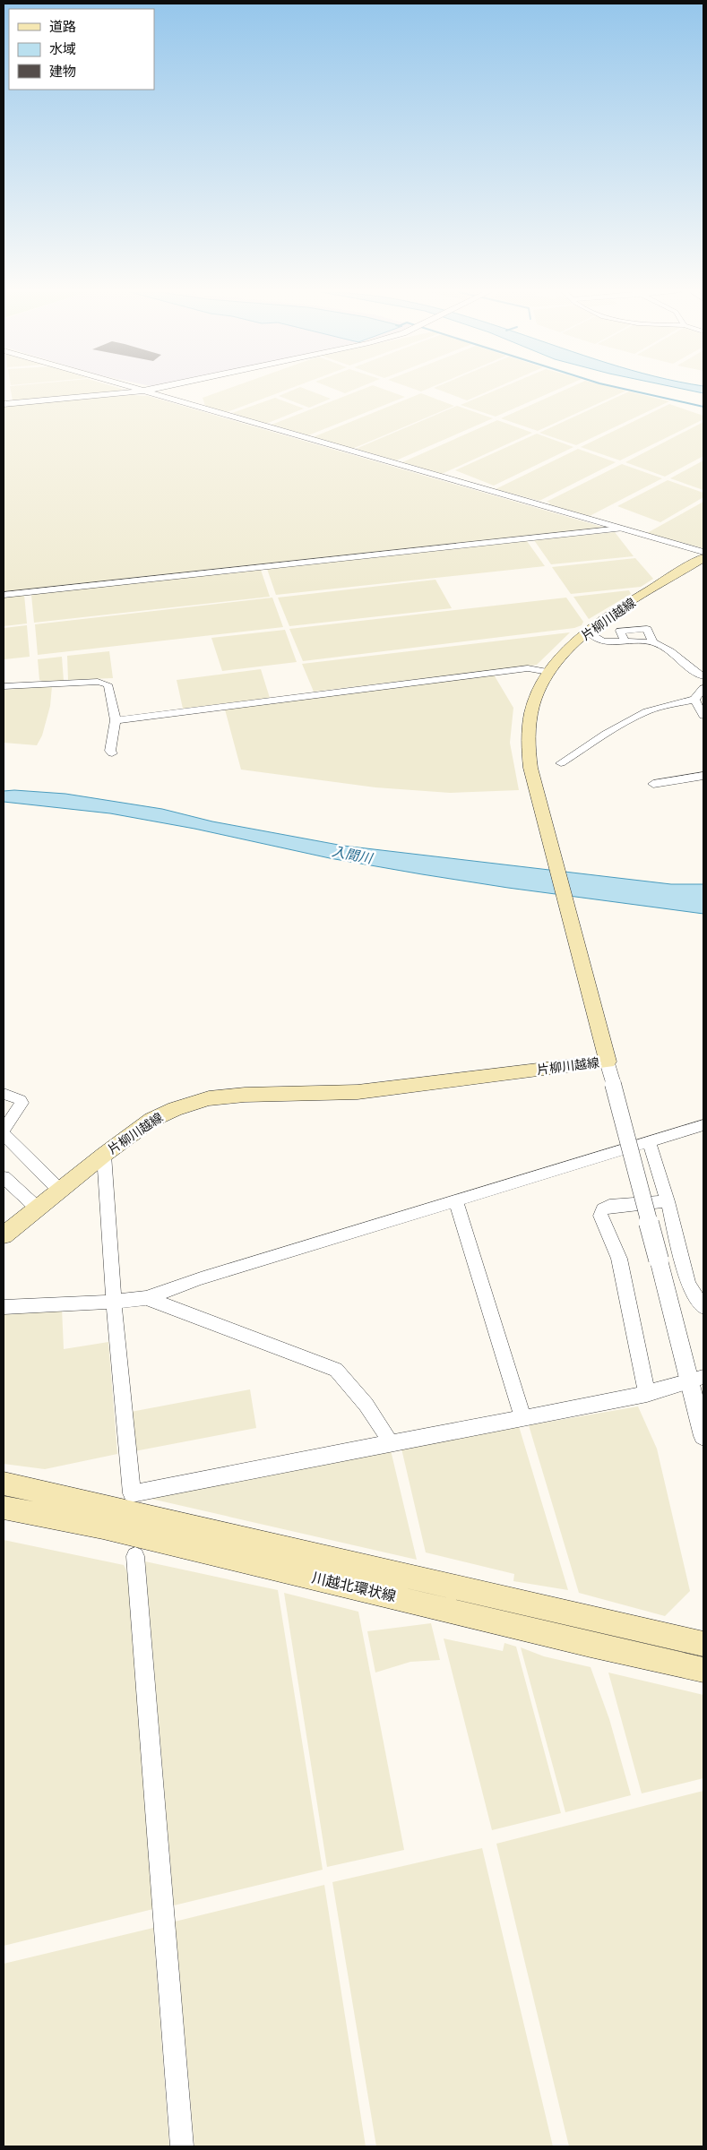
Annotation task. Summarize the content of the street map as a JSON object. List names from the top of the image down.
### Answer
{
  "streets": {
    "main road": ["片柳川越線", "川越北環状線"]
  },
  "water": ["入間川"],
  "legend": ["道路", "水域", "建物"]
}
